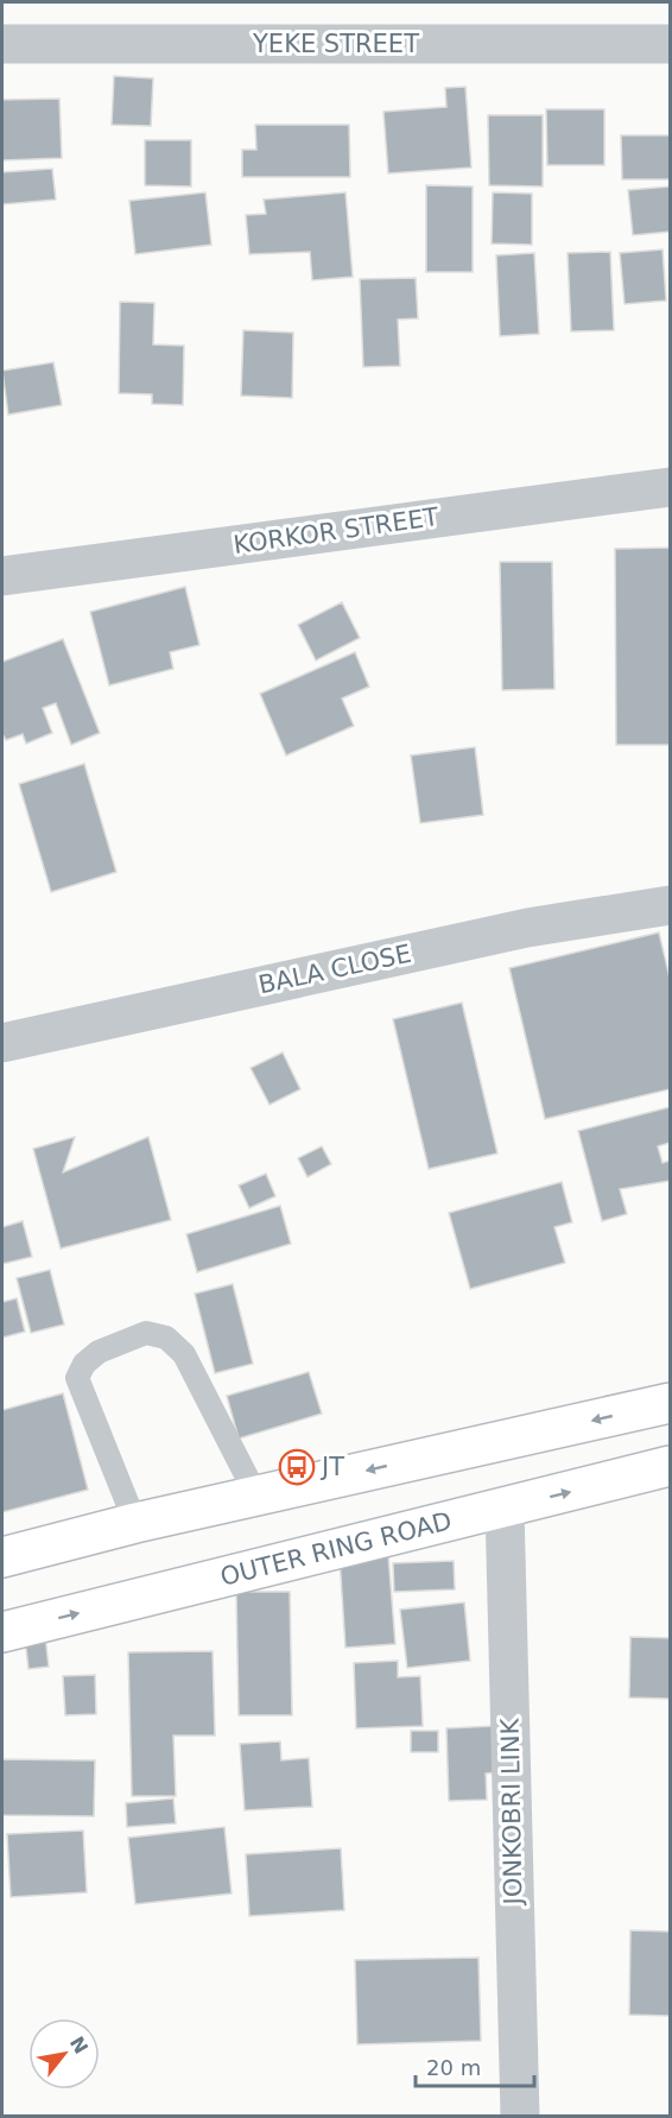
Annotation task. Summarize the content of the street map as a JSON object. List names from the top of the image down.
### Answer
{
  "streets": {
    "main road": ["OUTER RING ROAD"],
    "street": [
      "YEKE STREET",
      "KORKOR STREET",
      "BALA CLOSE",
      "JONKOBRI LINK"
    ]
  },
  "crossings": [
    ["OUTER RING ROAD", "JONKOBRI LINK"]
  ],
  "places": {
    "bus stop": ["JT"]
  },
  "scale_bar": "20 m",
  "north": "top right"
}
